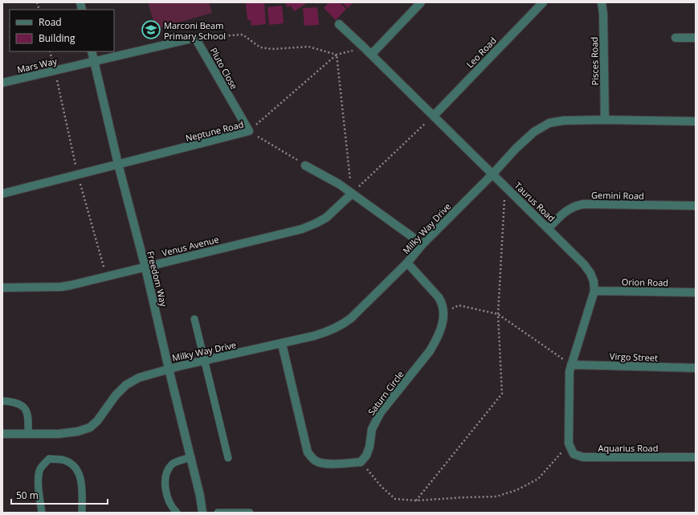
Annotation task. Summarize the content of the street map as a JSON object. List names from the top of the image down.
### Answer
{
  "streets": {
    "street": [
      "Leo Road",
      "Pisces Road",
      "Mars Way",
      "Pluto Close",
      "Neptune Road",
      "Gemini Road",
      "Taurus Road",
      "Milky Way Drive",
      "Venus Avenue",
      "Freedom Way",
      "Orion Road",
      "Virgo Street",
      "Saturn Circle",
      "Aquarius Road"
    ]
  },
  "crossings": [
    ["Leo Road", "Taurus Road"],
    ["Pisces Road", "Milky Way Drive"],
    ["Mars Way", "Pluto Close"],
    ["Mars Way", "Freedom Way"],
    ["Pluto Close", "Neptune Road"],
    ["Pluto Close", "Freedom Way"],
    ["Neptune Road", "Freedom Way"],
    ["Gemini Road", "Taurus Road"],
    ["Taurus Road", "Milky Way Drive"],
    ["Taurus Road", "Orion Road"],
    ["Taurus Road", "Virgo Street"],
    ["Taurus Road", "Aquarius Road"],
    ["Milky Way Drive", "Freedom Way"],
    ["Venus Avenue", "Freedom Way"]
  ],
  "places": {
    "school or university": ["Marconi Beam Primary School"]
  },
  "legend": ["Road", "Building"],
  "scale_bar": "50 m"
}
